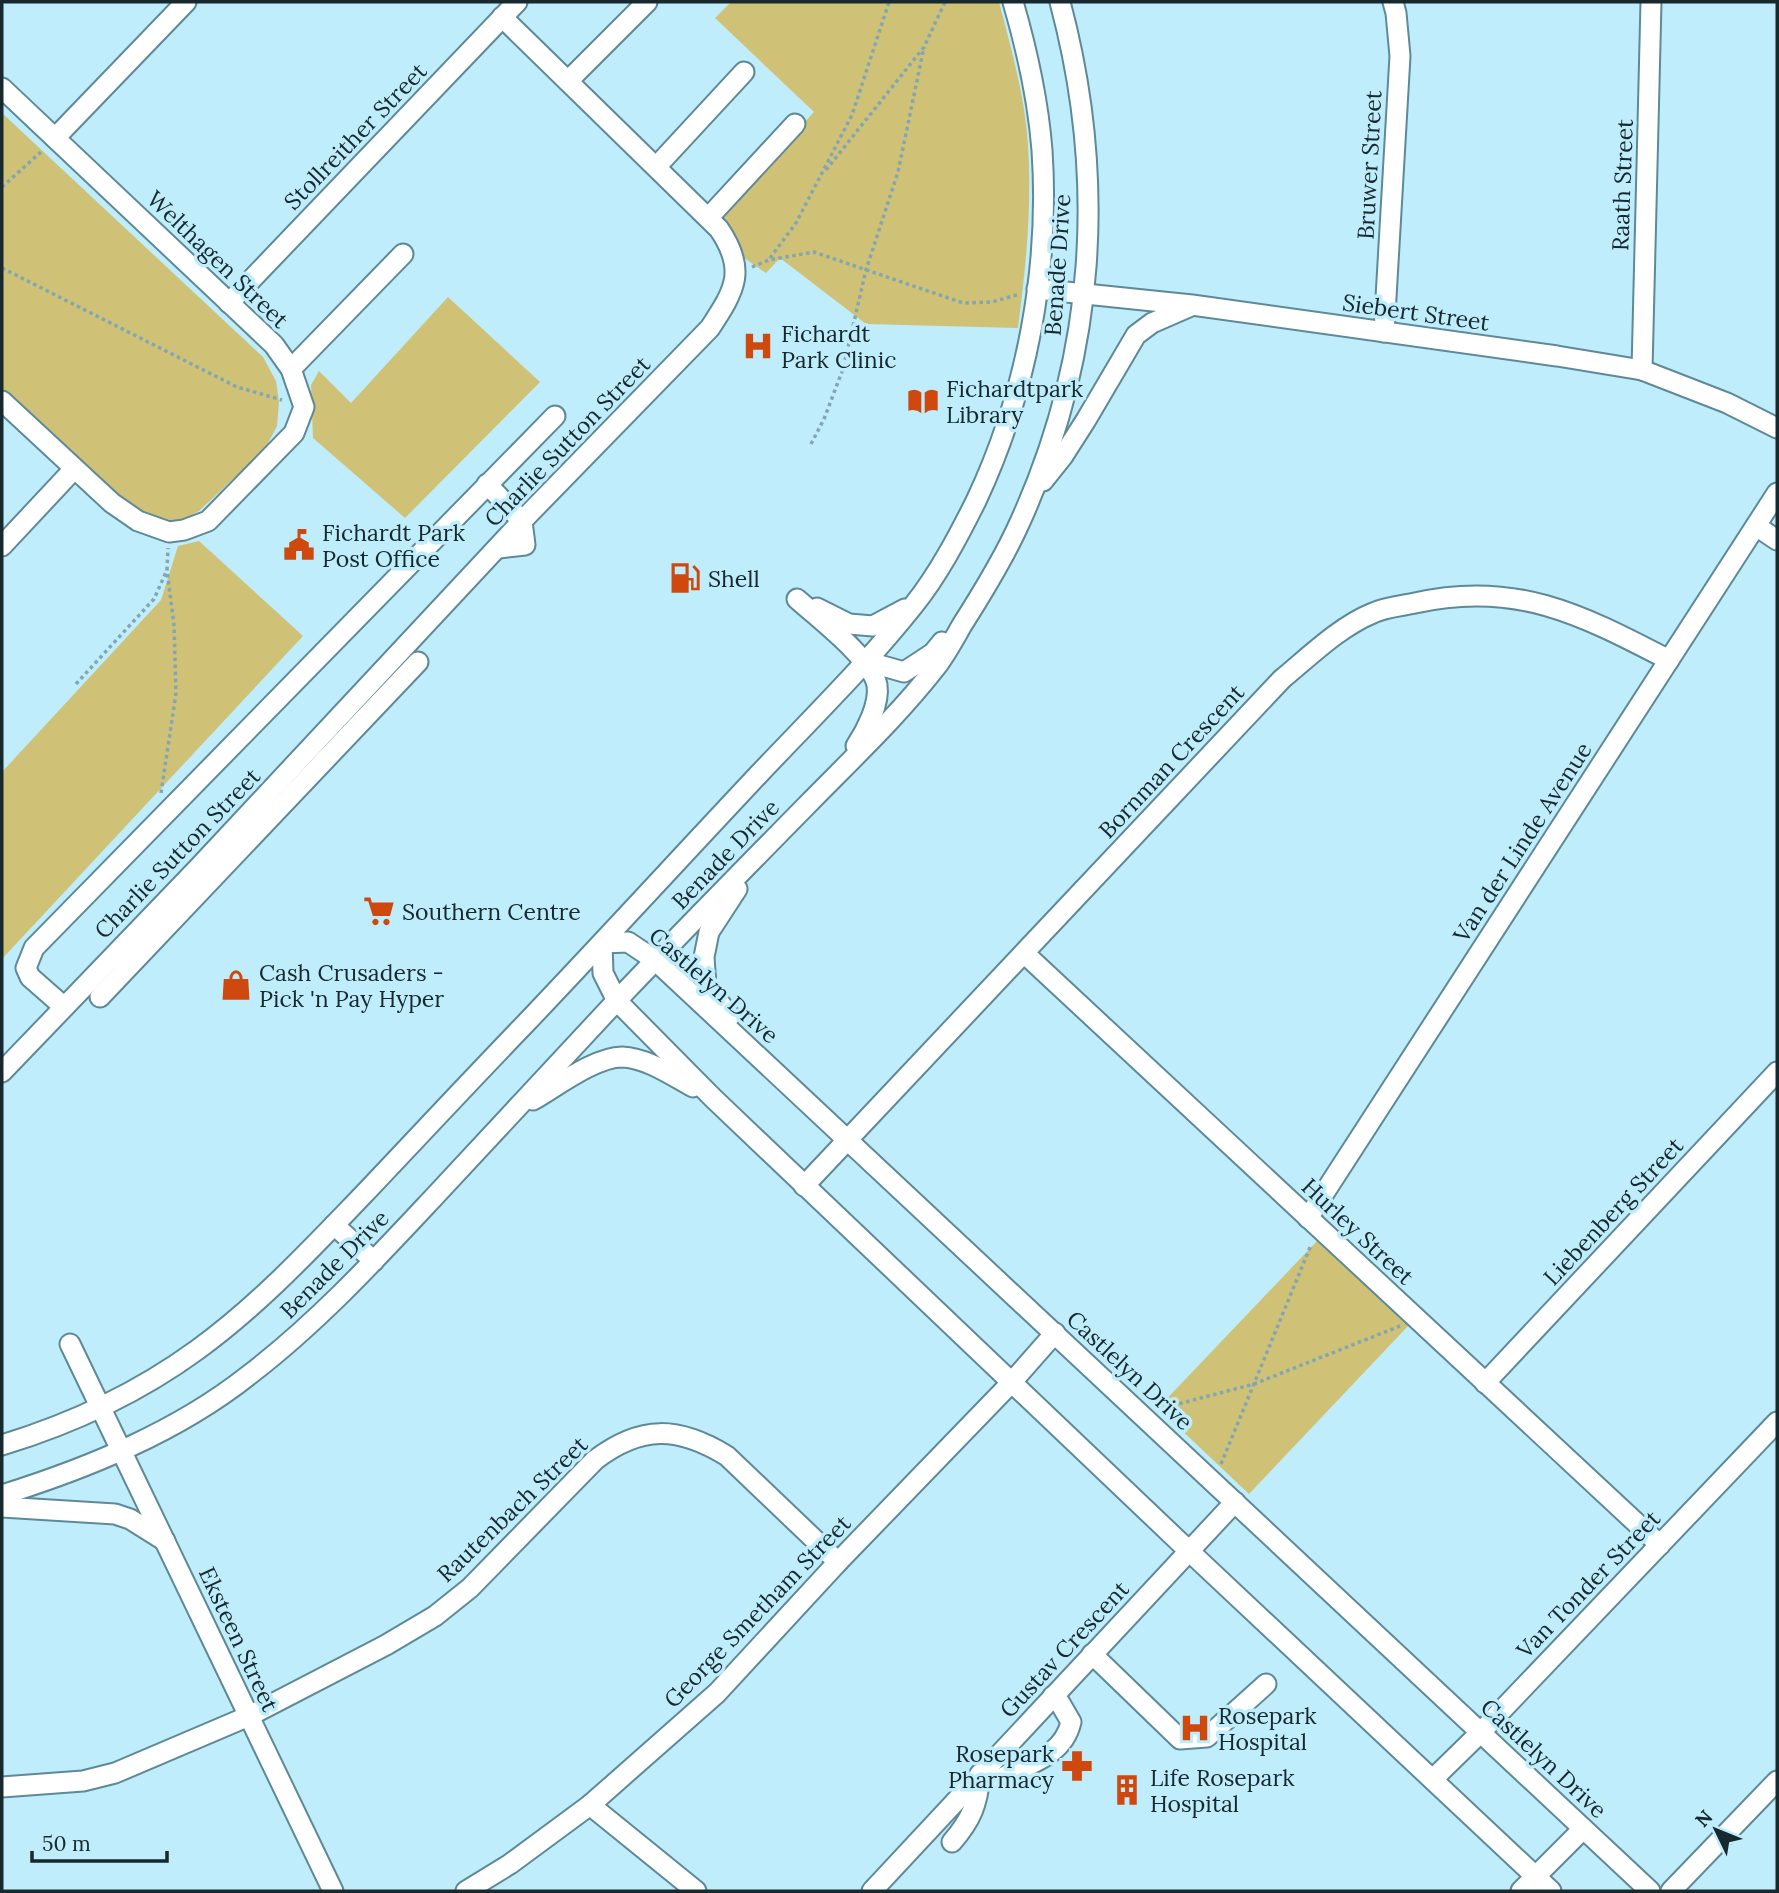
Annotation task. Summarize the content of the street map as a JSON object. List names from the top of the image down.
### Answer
{
  "streets": {
    "street": [
      "Stollreither Street",
      "Bruwer Street",
      "Raath Street",
      "Welthagen Street",
      "Benade Drive",
      "Siebert Street",
      "Charlie Sutton Street",
      "Bornman Crescent",
      "Van der Linde Avenue",
      "Castlelyn Drive",
      "Liebenberg Street",
      "Hurley Street",
      "Rautenbach Street",
      "Van Tonder Street",
      "George Smetham Street",
      "Eksteen Street",
      "Gustav Crescent"
    ]
  },
  "crossings": [
    ["Stollreither Street", "Welthagen Street"],
    ["Bruwer Street", "Siebert Street"],
    ["Raath Street", "Siebert Street"],
    ["Benade Drive", "Siebert Street"],
    ["Benade Drive", "Castlelyn Drive"],
    ["Benade Drive", "Eksteen Street"],
    ["Bornman Crescent", "Van der Linde Avenue"],
    ["Bornman Crescent", "Castlelyn Drive"],
    ["Bornman Crescent", "Hurley Street"],
    ["Van der Linde Avenue", "Hurley Street"],
    ["Castlelyn Drive", "Van Tonder Street"],
    ["Castlelyn Drive", "George Smetham Street"],
    ["Castlelyn Drive", "Gustav Crescent"],
    ["Liebenberg Street", "Hurley Street"],
    ["Hurley Street", "Van Tonder Street"],
    ["Rautenbach Street", "George Smetham Street"],
    ["Rautenbach Street", "Eksteen Street"]
  ],
  "places": {
    "hospital": ["Fichardt Park Clinic", "Rosepark Hospital"],
    "library": ["Fichardtpark Library"],
    "public building": ["Fichardt Park Post Office"],
    "fuel station": ["Shell"],
    "supermarket": ["Southern Centre"],
    "shop": ["Cash Crusaders - Pick 'n Pay Hyper"],
    "pharmacy": ["Rosepark Pharmacy"],
    "building": ["Life Rosepark Hospital"]
  },
  "scale_bar": "50 m",
  "north": "top left"
}
